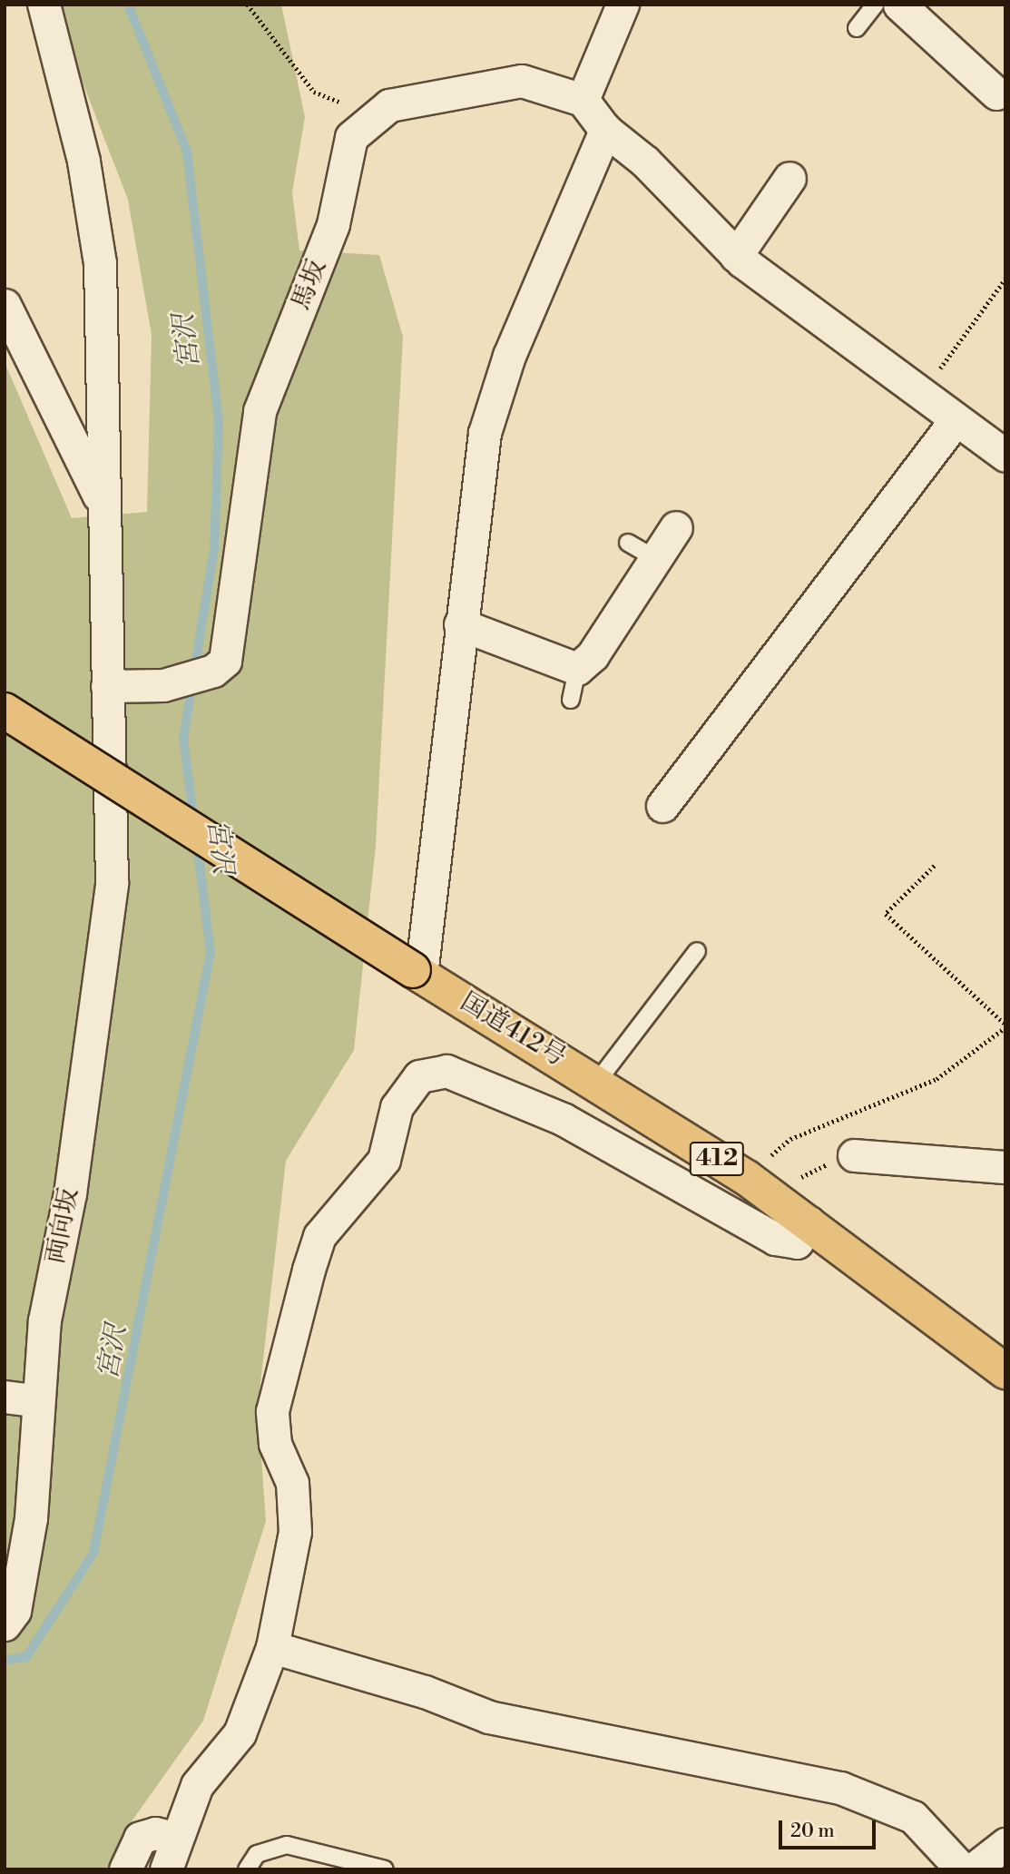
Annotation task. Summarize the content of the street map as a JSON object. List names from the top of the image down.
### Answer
{
  "streets": {
    "highway": ["国道412号", "412"],
    "street": ["馬坂", "両向坂"]
  },
  "crossings": [
    ["馬坂", "両向坂"]
  ],
  "water": ["宮沢"],
  "scale_bar": "20 m"
}
